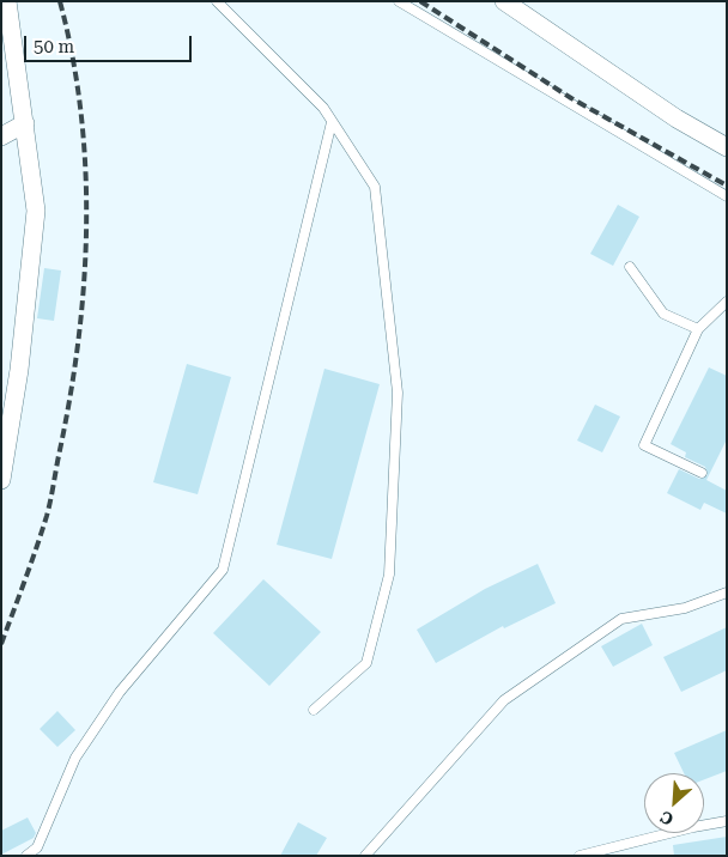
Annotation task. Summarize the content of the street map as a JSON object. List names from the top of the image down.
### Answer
{
  "scale_bar": "50 m",
  "north": "bottom left"
}
